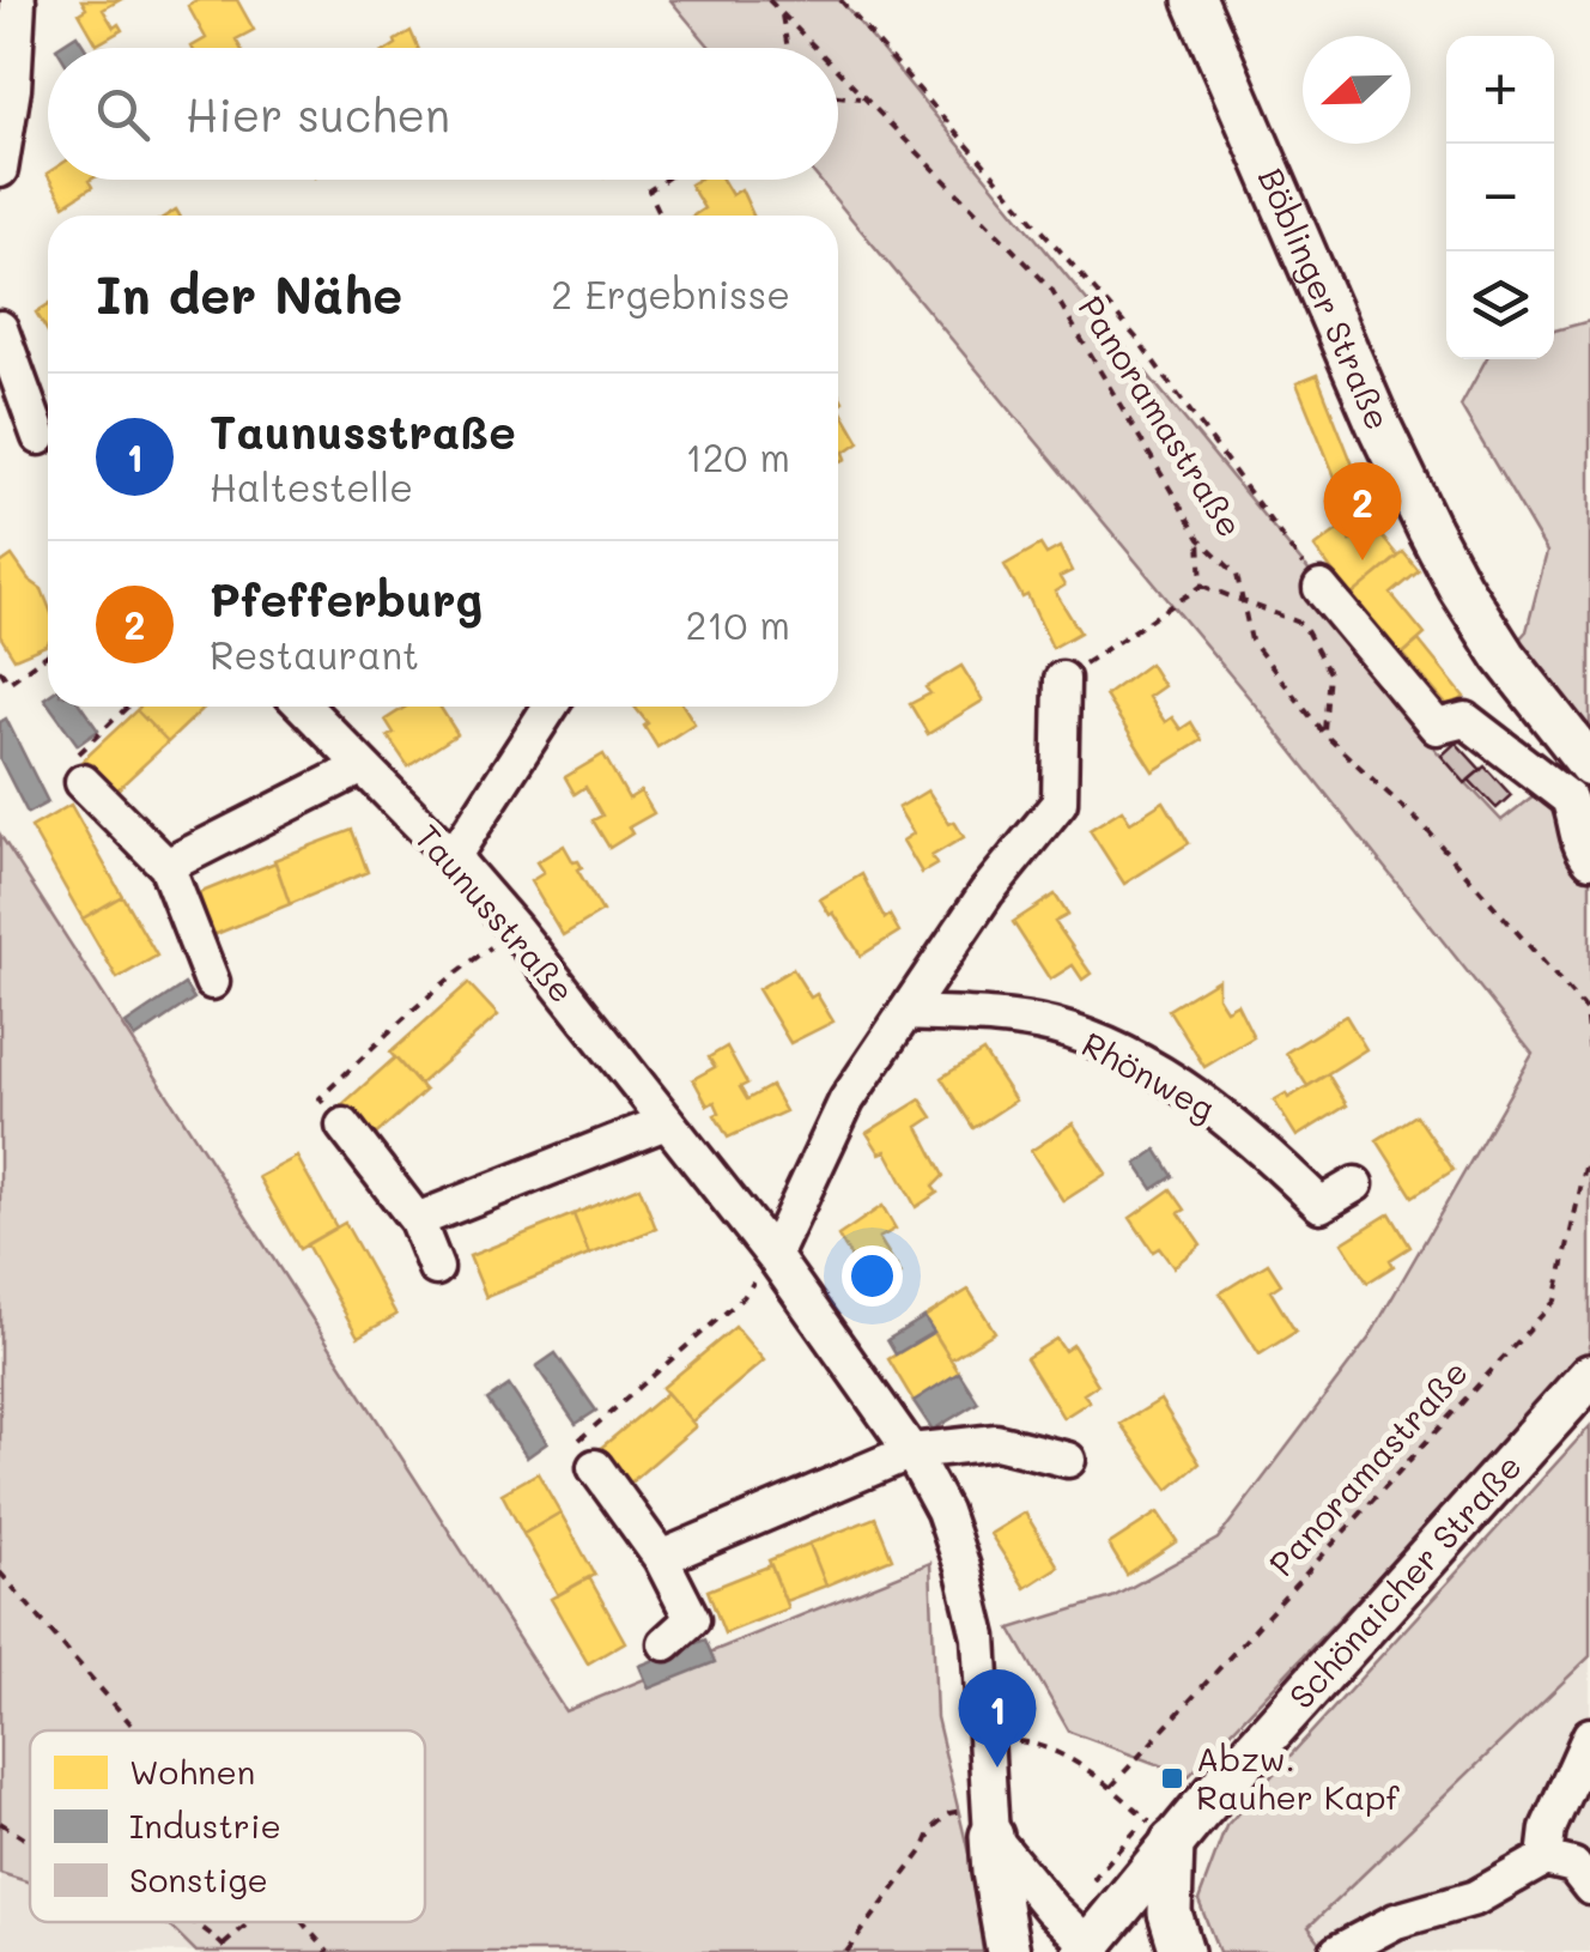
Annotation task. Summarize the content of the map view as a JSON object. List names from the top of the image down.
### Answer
{
  "streets": {
    "main road": ["Böblinger Straße", "Schönaicher Straße"],
    "street": ["Taunusstraße", "Rhönweg"],
    "path": ["Panoramastraße"]
  },
  "places": {
    "transit": ["Abzw. Rauher Kapf"]
  },
  "legend": ["Wohnen", "Industrie", "Sonstige"],
  "north": "left",
  "page": {
    "map_buttons": ["+", "−"],
    "search": "Hier suchen",
    "heading": ["In der Nähe", "2 Ergebnisse"],
    "list": [
      {
        "mark": "1",
        "name": "Taunusstraße",
        "note": "Haltestelle",
        "value": "120 m"
      },
      {
        "mark": "2",
        "name": "Pfefferburg",
        "note": "Restaurant",
        "value": "210 m"
      }
    ],
    "pins": ["2", "1"]
  }
}
